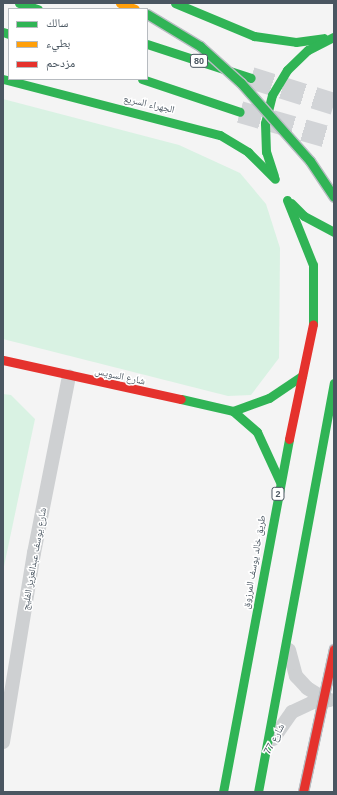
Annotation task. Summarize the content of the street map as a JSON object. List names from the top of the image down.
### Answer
{
  "streets": {
    "main road": [
      "80",
      "الجهراء السريع",
      "شارع السويس",
      "2",
      "طريق خالد يوسف المرزوق"
    ],
    "street": ["شارع يوسف عبدالعزيز الفليج", "شارع 77"]
  },
  "crossings": [
    ["شارع السويس", "شارع يوسف عبدالعزيز الفليج"],
    ["شارع السويس", "طريق خالد يوسف المرزوق"]
  ],
  "legend": ["سالك", "بطيء", "مزدحم"]
}
